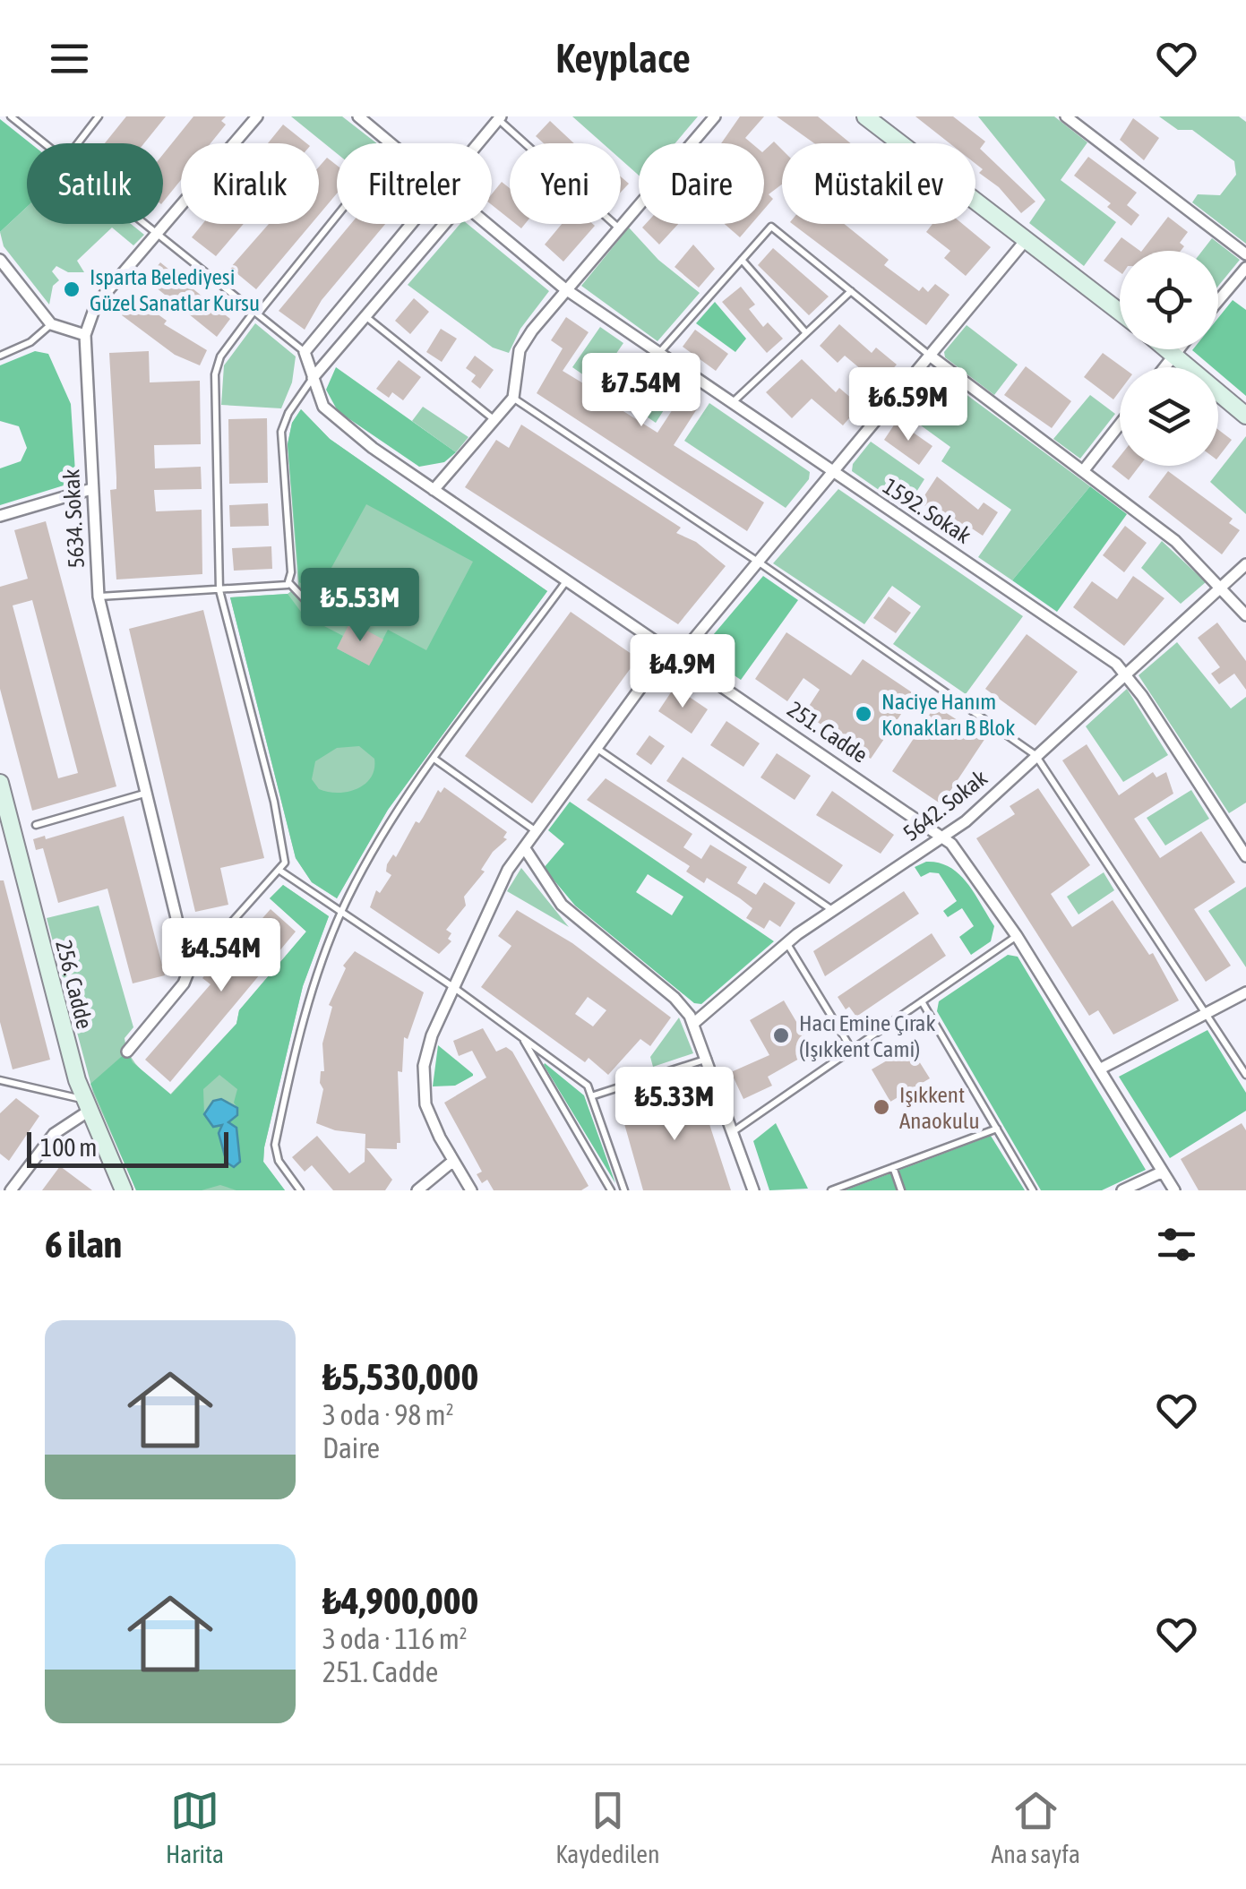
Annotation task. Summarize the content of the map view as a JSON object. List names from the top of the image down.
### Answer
{
  "streets": {
    "main road": ["256. Cadde"],
    "street": [
      "1592. Sokak",
      "5634. Sokak",
      "251. Cadde",
      "5642. Sokak"
    ]
  },
  "crossings": [
    ["1592. Sokak", "5642. Sokak"],
    ["251. Cadde", "5642. Sokak"]
  ],
  "places": [
    "Isparta Belediyesi Güzel Sanatlar Kursu",
    "Naciye Hanım Konakları B Blok",
    "Hacı Emine Çırak (Işıkkent Cami)",
    "Işıkkent Anaokulu"
  ],
  "scale_bar": "100 m",
  "page": {
    "header": "Keyplace",
    "chip": [
      "Satılık",
      "Kiralık",
      "Filtreler",
      "Yeni",
      "Daire",
      "Müstakil ev"
    ],
    "price": [
      "₺7.54M",
      "₺6.59M",
      "₺5.53M",
      "₺4.9M",
      "₺4.54M",
      "₺5.33M"
    ],
    "scale": "100 m",
    "heading": "6 ilan",
    "list": [
      {
        "name": "₺5,530,000",
        "note": "3 oda · 98 m² · Daire"
      },
      {
        "name": "₺4,900,000",
        "note": "3 oda · 116 m² · 251. Cadde"
      }
    ],
    "tabs": ["Harita", "Kaydedilen", "Ana sayfa"]
  }
}
